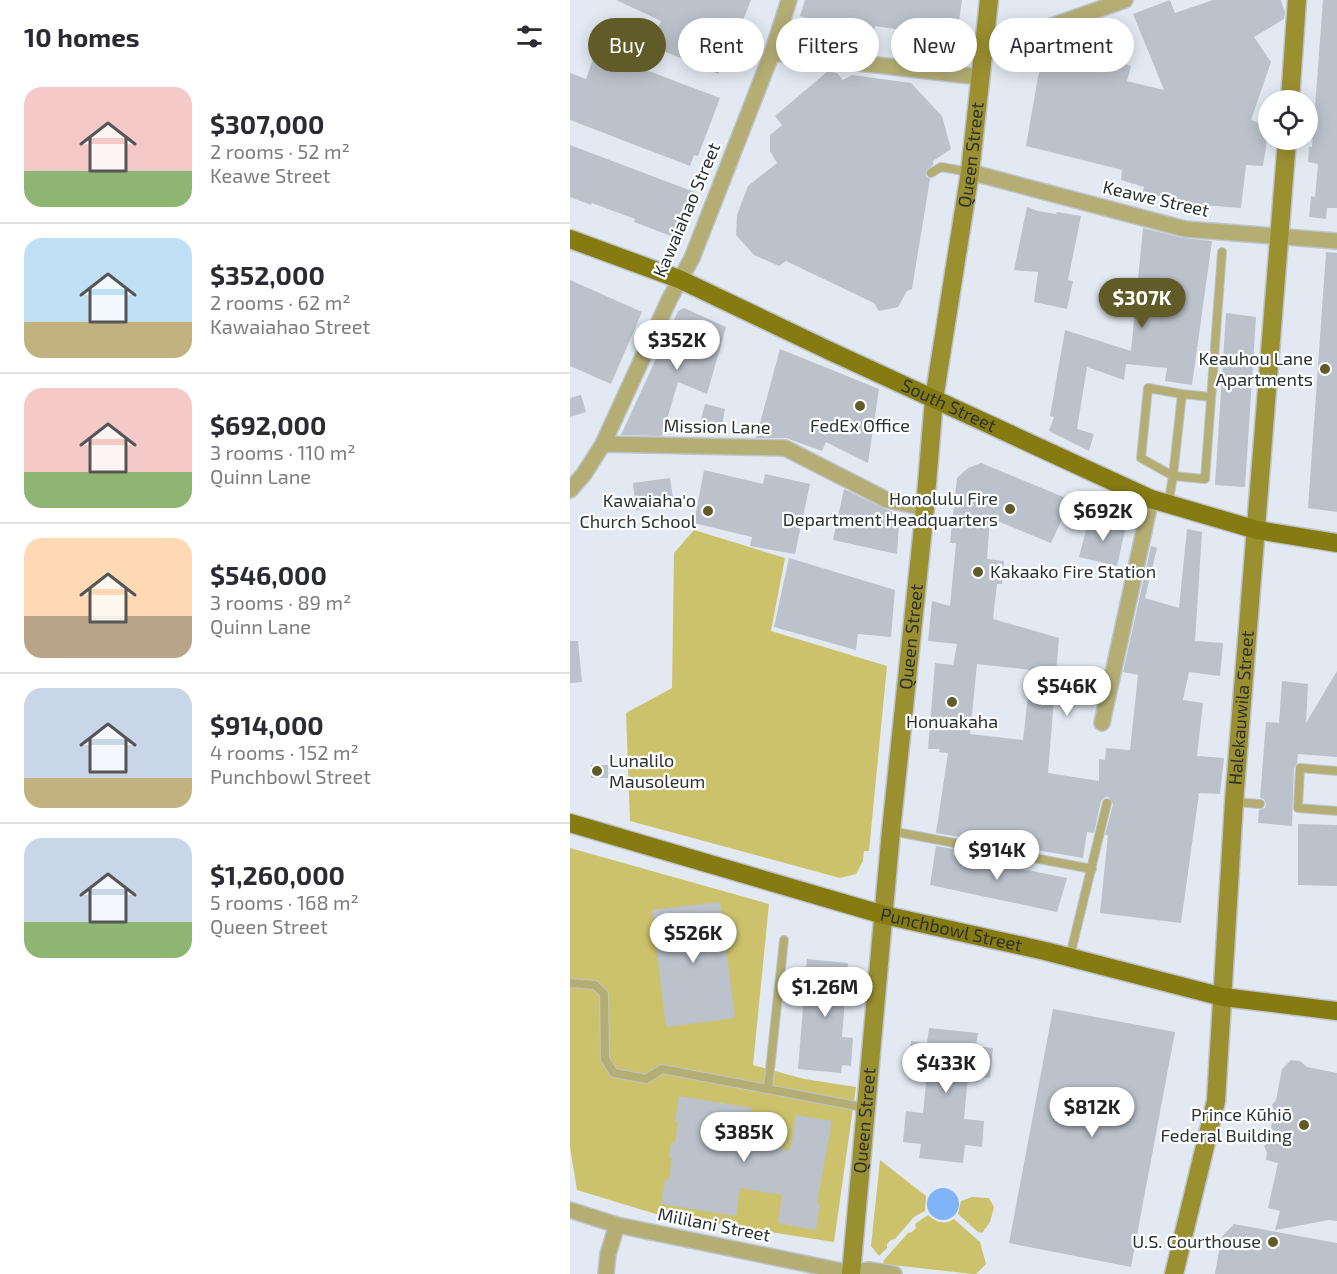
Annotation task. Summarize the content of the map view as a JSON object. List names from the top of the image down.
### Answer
{
  "streets": {
    "main road": ["South Street", "Punchbowl Street"],
    "street": [
      "Queen Street",
      "Keawe Street",
      "Kawaiahao Street",
      "Mission Lane",
      "Halekauwila Street",
      "Mililani Street"
    ]
  },
  "crossings": [
    ["Queen Street", "Keawe Street"],
    ["Queen Street", "South Street"],
    ["Queen Street", "Mission Lane"],
    ["Queen Street", "Punchbowl Street"],
    ["Queen Street", "Mililani Street"],
    ["Keawe Street", "Halekauwila Street"],
    ["Kawaiahao Street", "South Street"],
    ["Kawaiahao Street", "Mission Lane"],
    ["South Street", "Halekauwila Street"],
    ["Halekauwila Street", "Punchbowl Street"]
  ],
  "places": [
    "Keauhou Lane Apartments",
    "FedEx Office",
    "Honolulu Fire Department Headquarters",
    "Kawaiaha'o Church School",
    "Kakaako Fire Station",
    "Honuakaha",
    "Lunalilo Mausoleum",
    "Prince Kūhiō Federal Building",
    "U.S. Courthouse"
  ],
  "page": {
    "heading": "10 homes",
    "chip": [
      "Buy",
      "Rent",
      "Filters",
      "New",
      "Apartment"
    ],
    "list": [
      {
        "name": "$307,000",
        "note": "2 rooms · 52 m² · Keawe Street"
      },
      {
        "name": "$352,000",
        "note": "2 rooms · 62 m² · Kawaiahao Street"
      },
      {
        "name": "$692,000",
        "note": "3 rooms · 110 m² · Quinn Lane"
      },
      {
        "name": "$546,000",
        "note": "3 rooms · 89 m² · Quinn Lane"
      },
      {
        "name": "$914,000",
        "note": "4 rooms · 152 m² · Punchbowl Street"
      },
      {
        "name": "$1,260,000",
        "note": "5 rooms · 168 m² · Queen Street"
      }
    ],
    "price": [
      "$307K",
      "$352K",
      "$692K",
      "$546K",
      "$914K",
      "$526K",
      "$1.26M",
      "$433K",
      "$812K",
      "$385K"
    ]
  }
}
